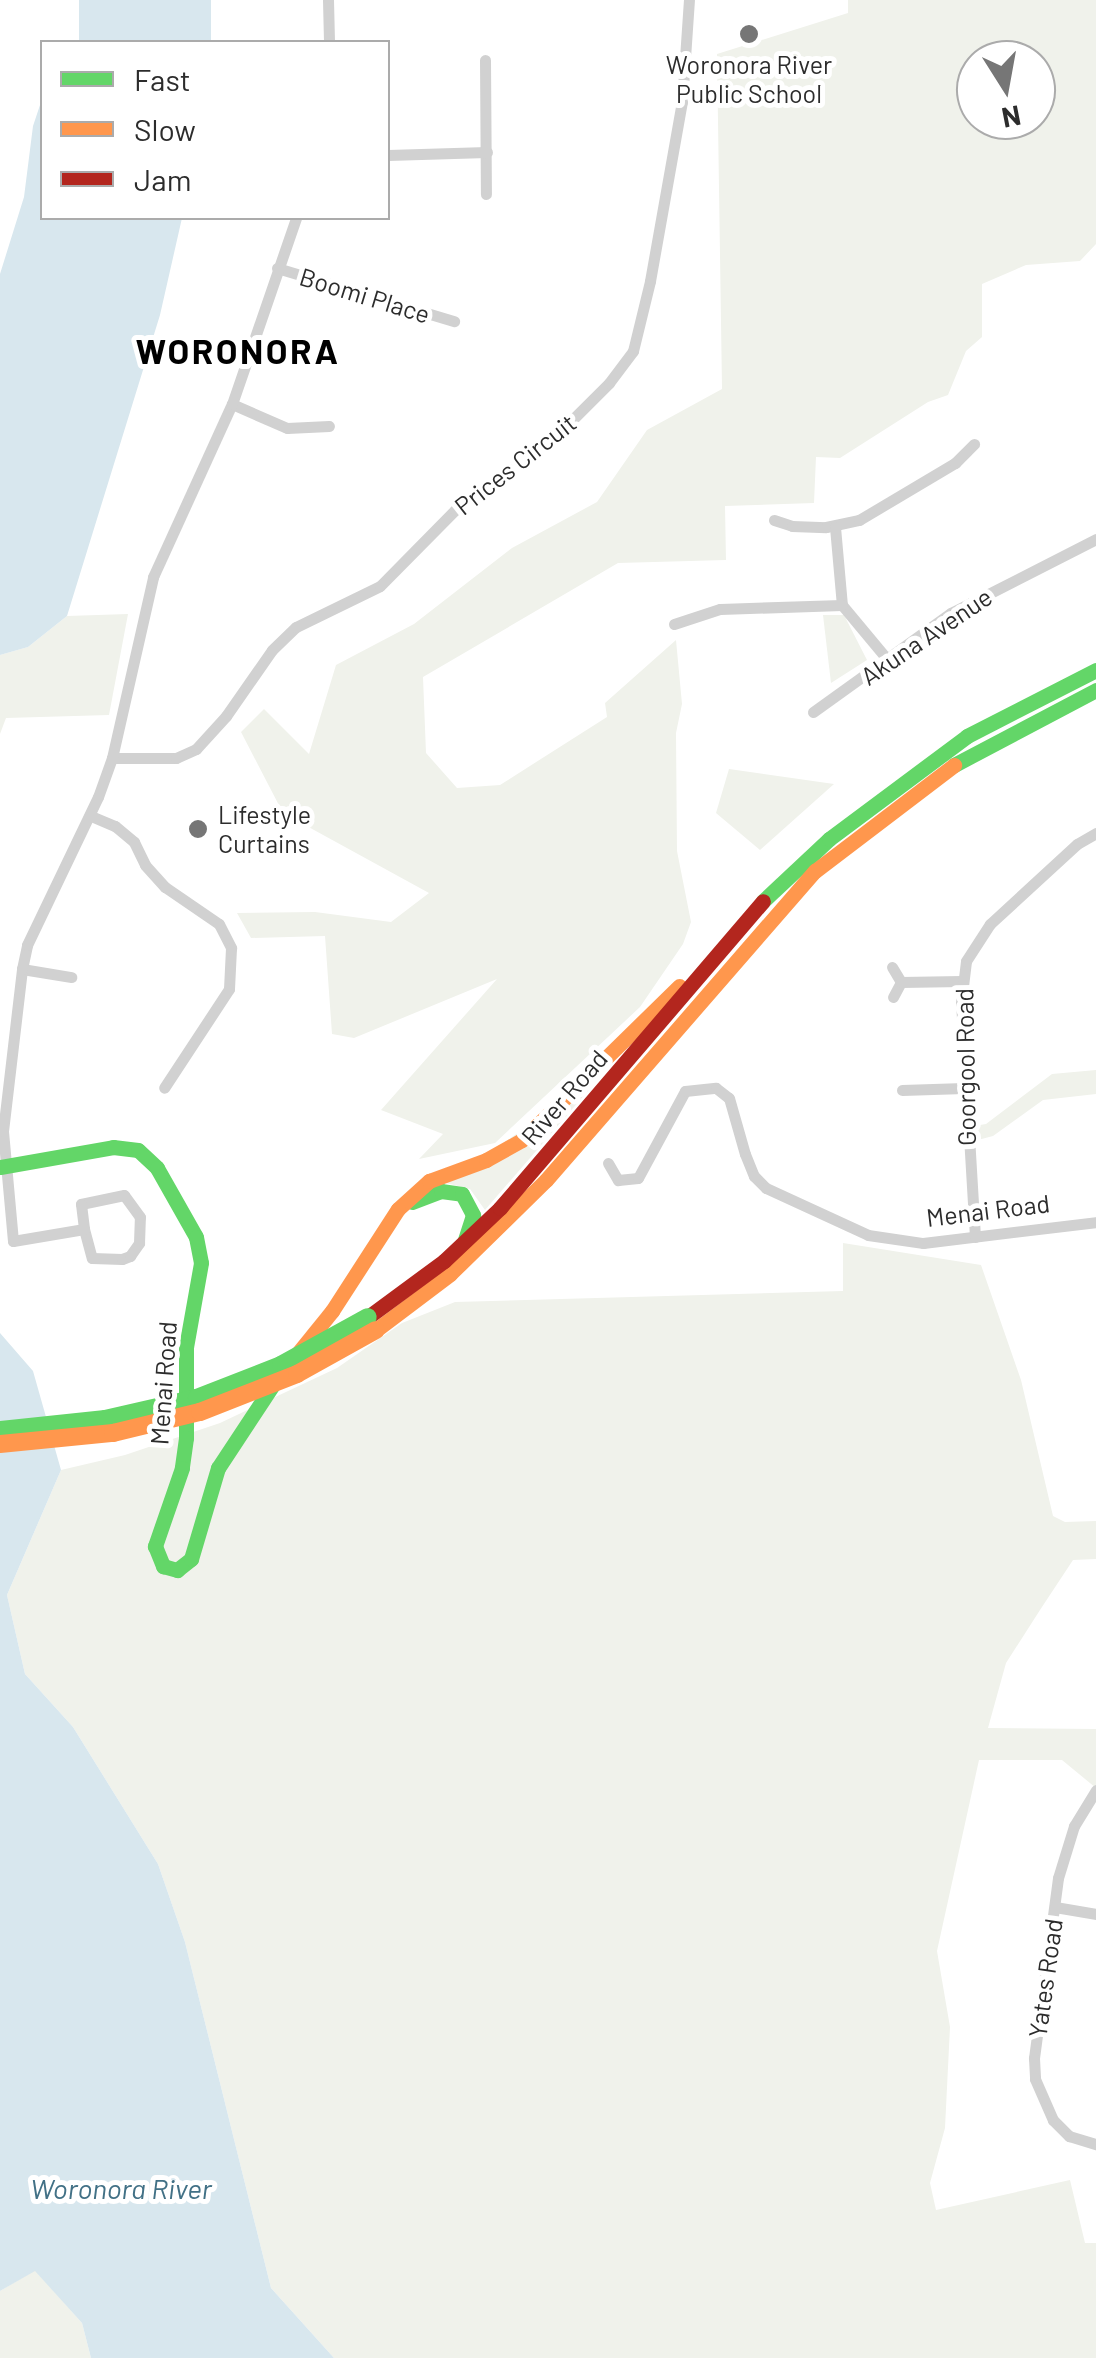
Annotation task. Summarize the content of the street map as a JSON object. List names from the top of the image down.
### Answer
{
  "streets": {
    "main road": ["River Road", "Menai Road"],
    "street": [
      "Boomi Place",
      "Prices Circuit",
      "Akuna Avenue",
      "Goorgool Road",
      "Yates Road"
    ]
  },
  "crossings": [
    ["Goorgool Road", "Menai Road"]
  ],
  "districts": ["WORONORA"],
  "water": ["Woronora River"],
  "places": ["Woronora River Public School", "Lifestyle Curtains"],
  "legend": ["Fast", "Slow", "Jam"],
  "north": "bottom"
}
